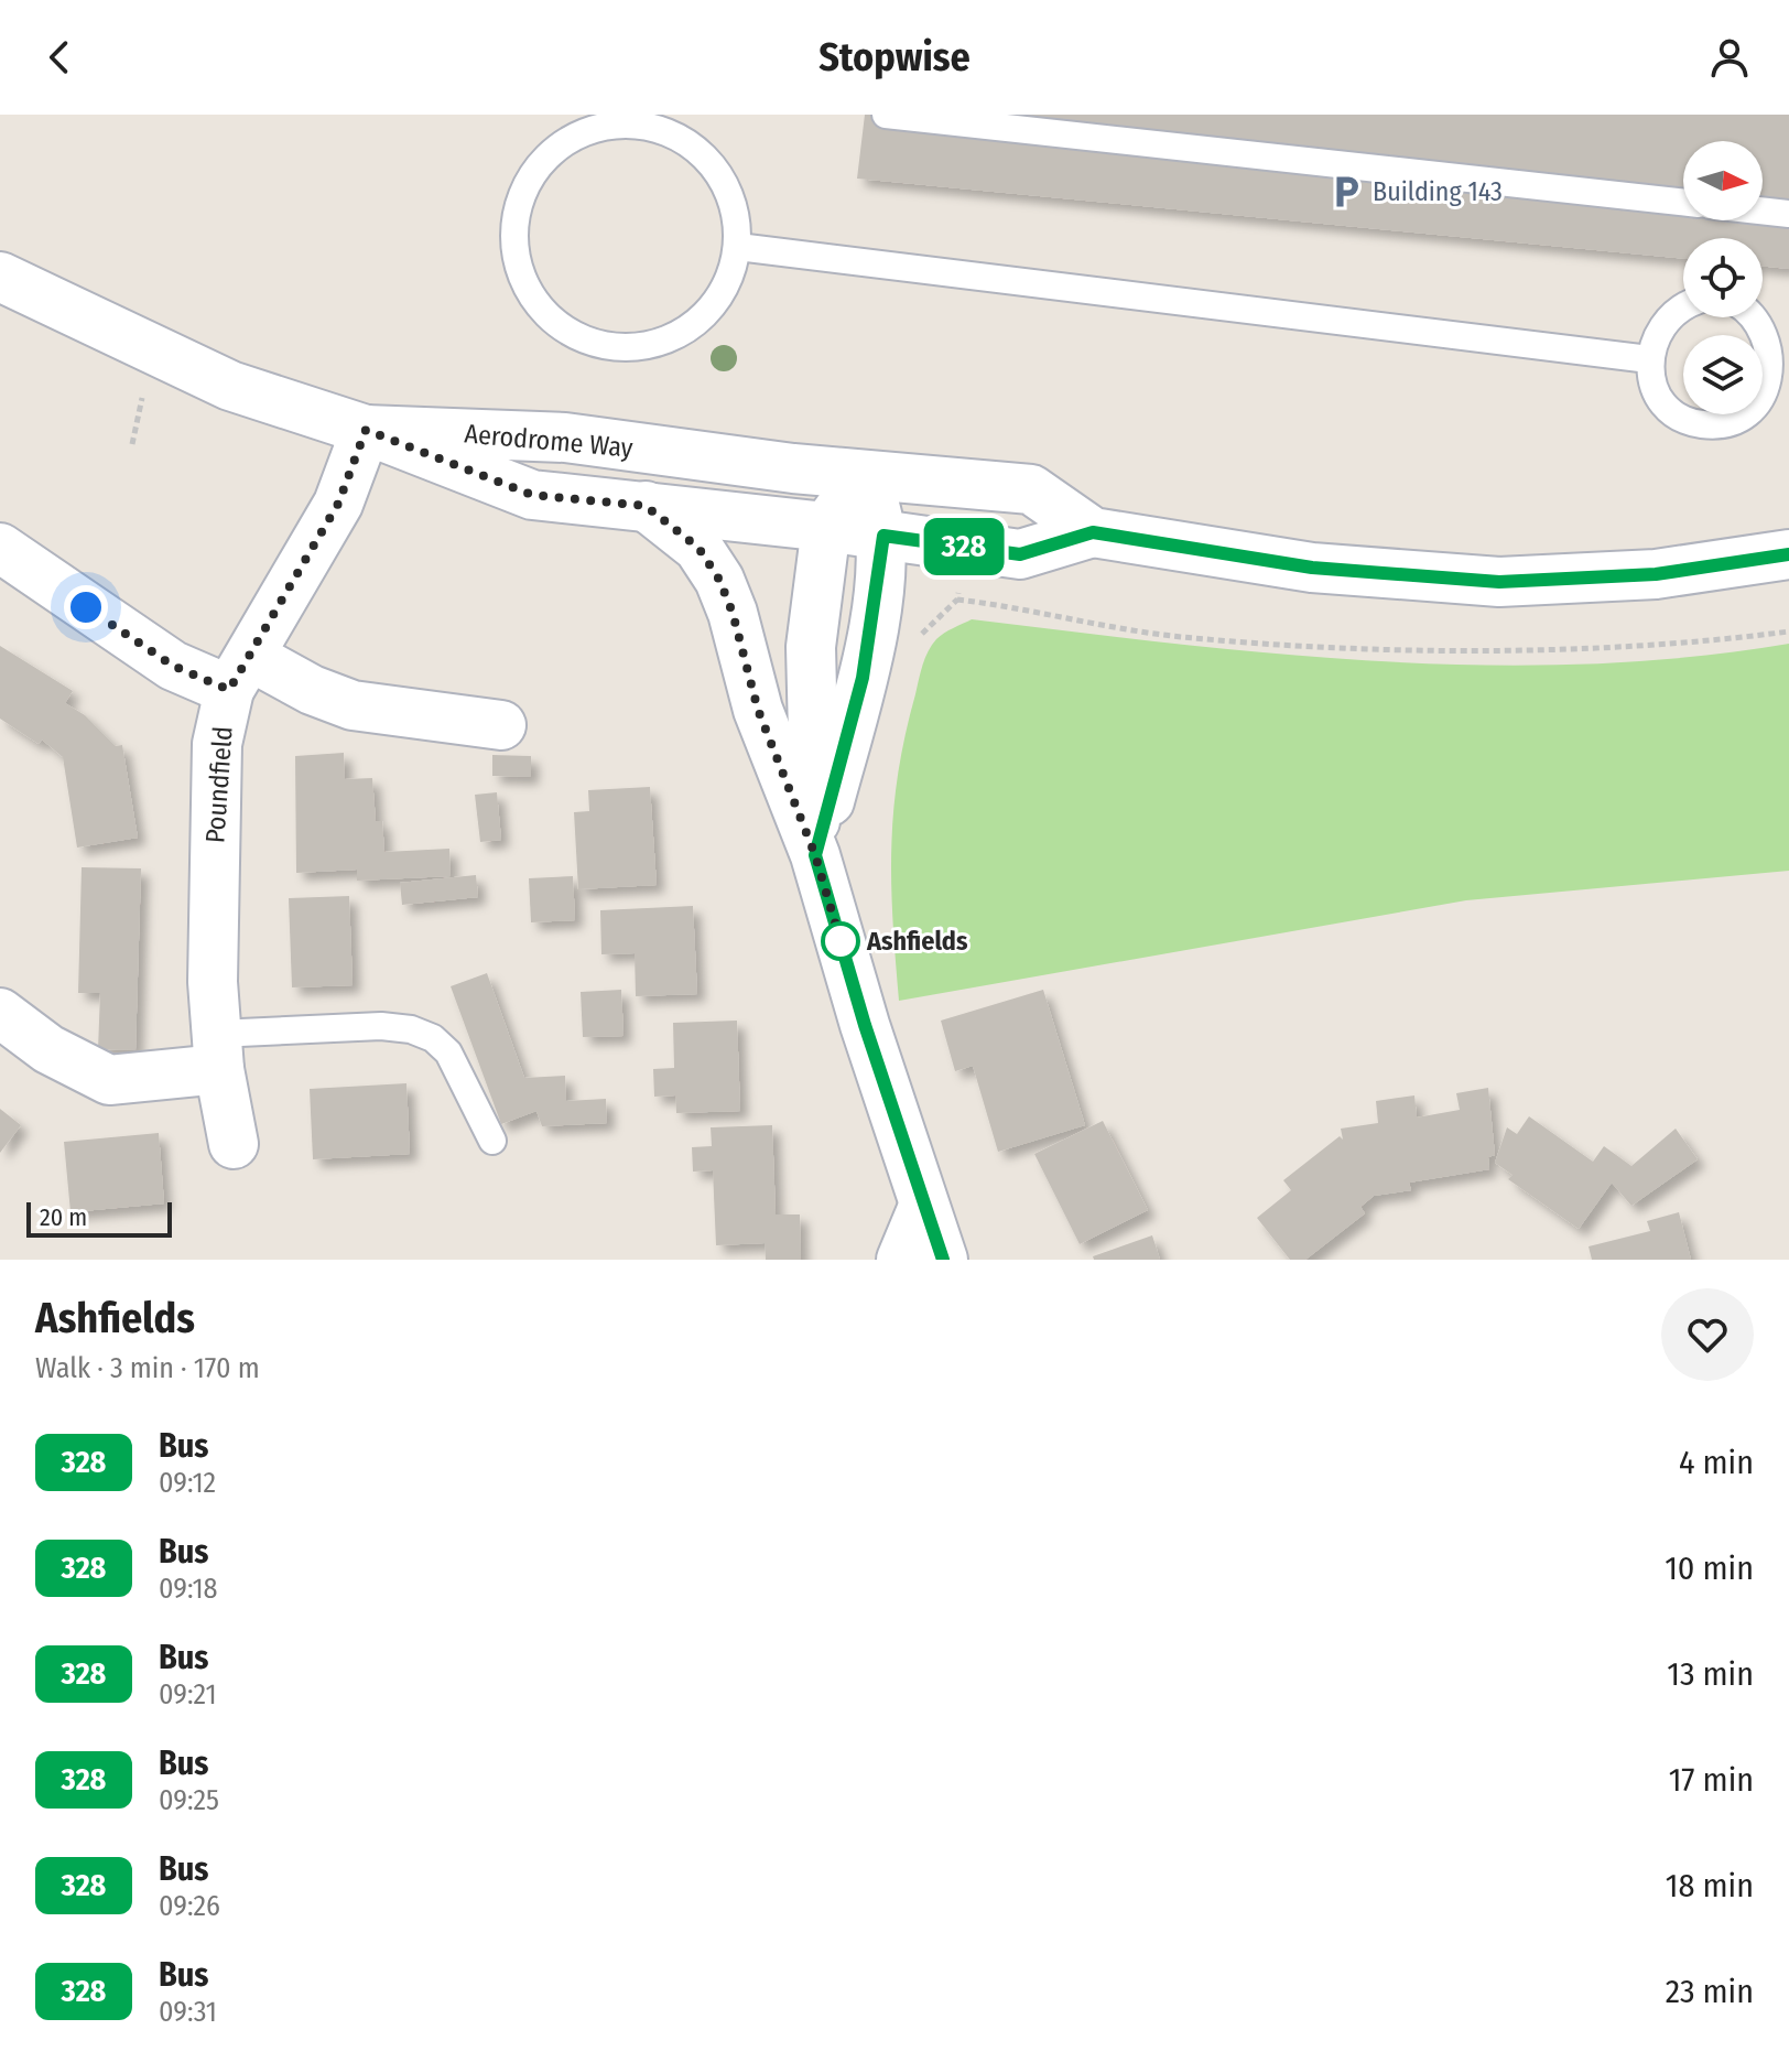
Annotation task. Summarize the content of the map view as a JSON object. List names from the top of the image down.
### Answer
{
  "streets": {
    "street": ["Aerodrome Way", "Poundfield"]
  },
  "crossings": [
    ["Aerodrome Way", "Poundfield"]
  ],
  "places": {
    "parking": ["Building 143"],
    "other": ["Ashfields"]
  },
  "lines": ["bus line 328"],
  "scale_bar": "20 m",
  "north": "right",
  "page": {
    "header": "Stopwise",
    "on_map": "328",
    "scale": "20 m",
    "heading": ["Ashfields", "Walk · 3 min · 170 m"],
    "list": [
      {
        "mark": "328",
        "name": "Bus",
        "note": "09:12",
        "value": "4 min"
      },
      {
        "mark": "328",
        "name": "Bus",
        "note": "09:18",
        "value": "10 min"
      },
      {
        "mark": "328",
        "name": "Bus",
        "note": "09:21",
        "value": "13 min"
      },
      {
        "mark": "328",
        "name": "Bus",
        "note": "09:25",
        "value": "17 min"
      },
      {
        "mark": "328",
        "name": "Bus",
        "note": "09:26",
        "value": "18 min"
      },
      {
        "mark": "328",
        "name": "Bus",
        "note": "09:31",
        "value": "23 min"
      }
    ]
  }
}
